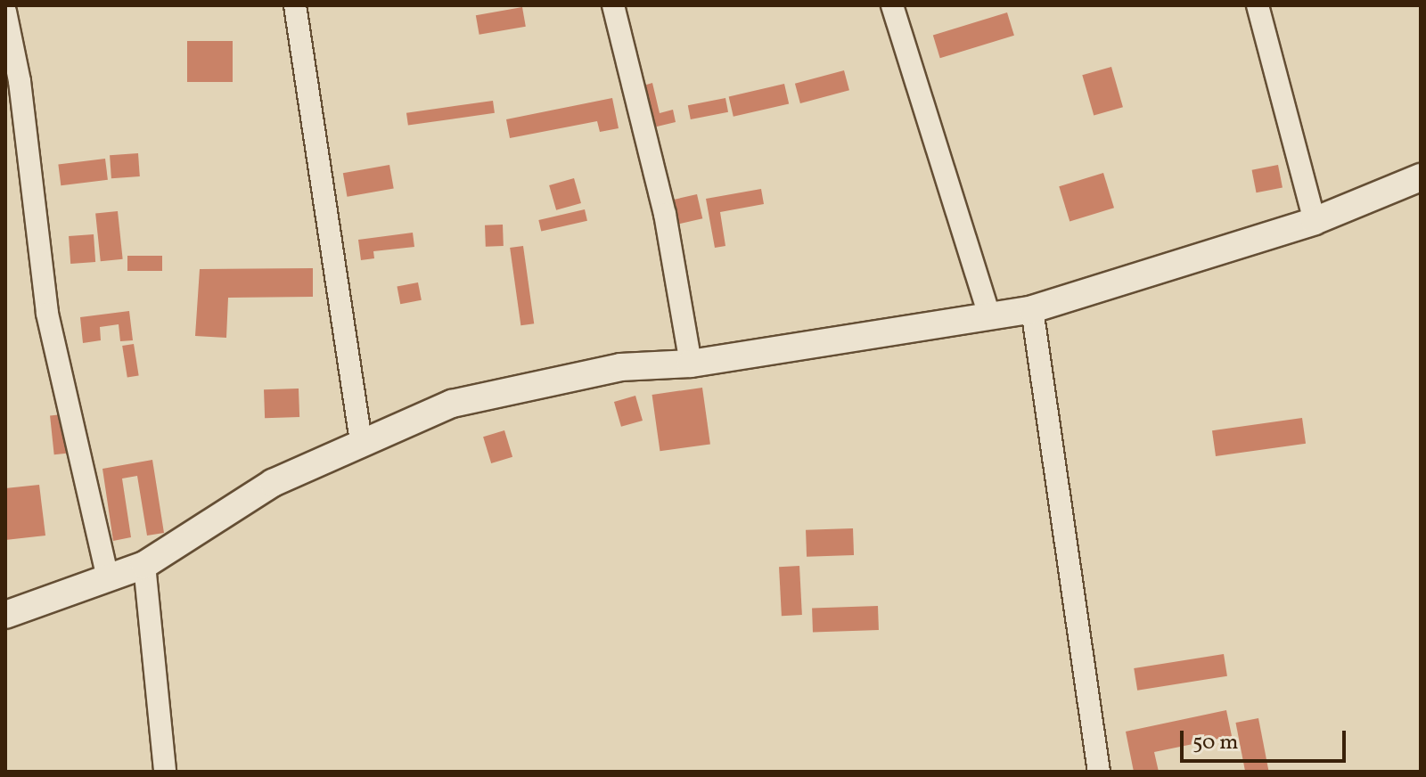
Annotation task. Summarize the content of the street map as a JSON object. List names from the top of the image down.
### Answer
{
  "scale_bar": "50 m"
}
